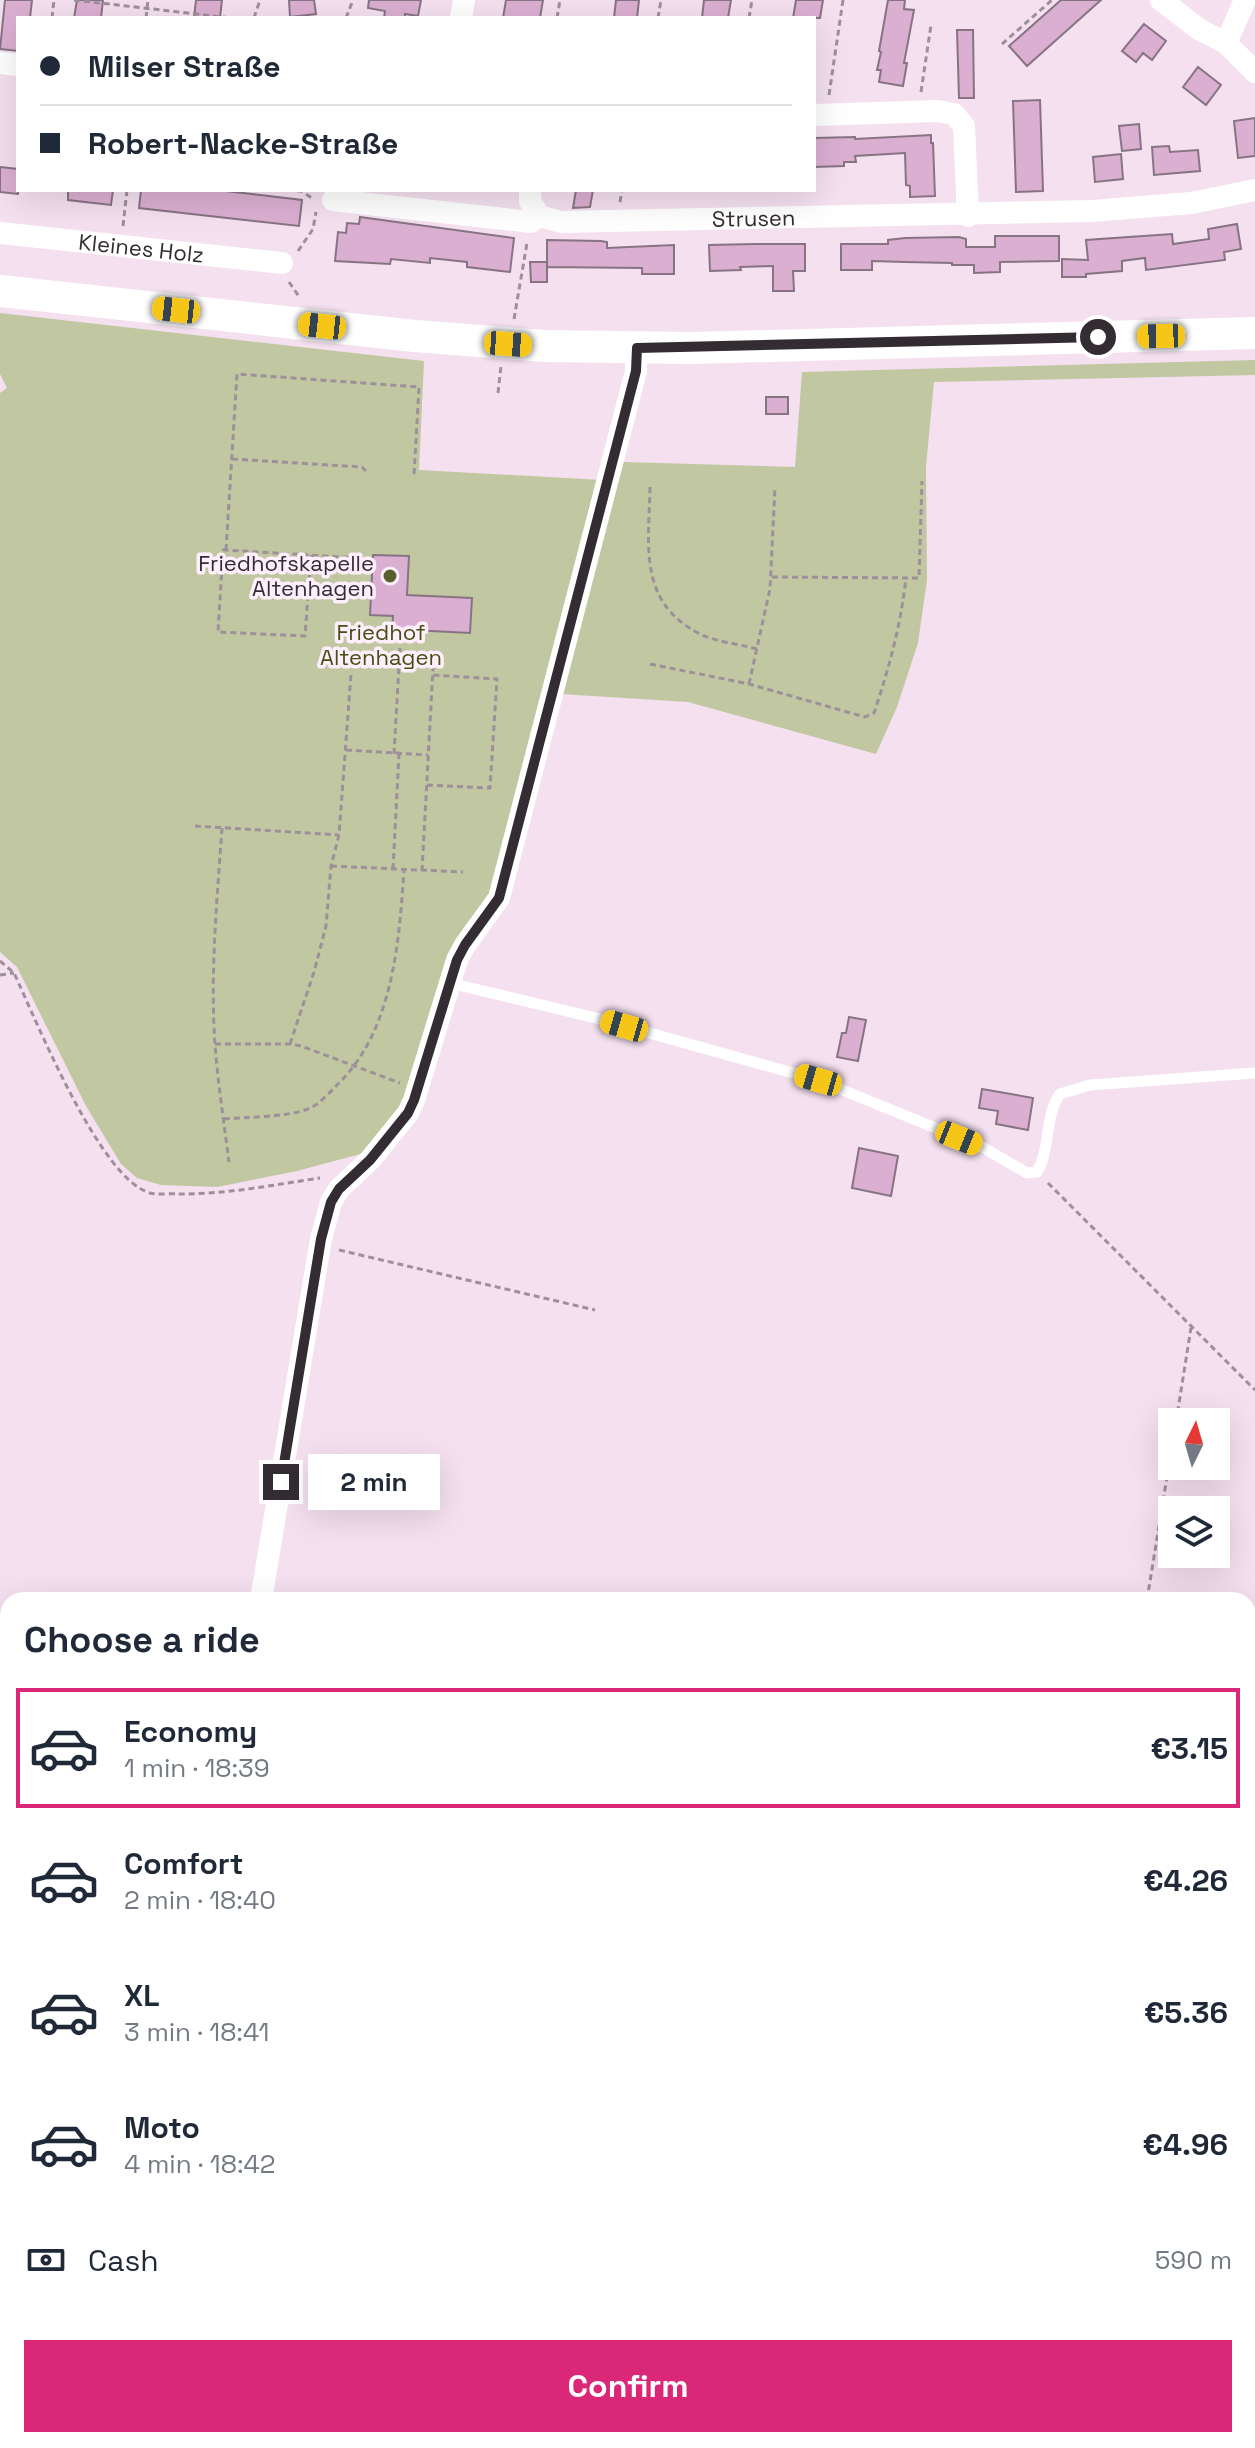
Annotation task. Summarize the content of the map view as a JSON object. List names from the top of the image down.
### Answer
{
  "streets": {
    "street": ["Strusen", "Kleines Holz"]
  },
  "parks": ["Friedhof Altenhagen"],
  "places": ["Friedhofskapelle Altenhagen"],
  "north": "top",
  "page": {
    "banner": ["Milser Straße", "Robert-Nacke-Straße"],
    "bubble": "2 min",
    "heading": "Choose a ride",
    "list": [
      {
        "name": "Economy",
        "note": "1 min · 18:39",
        "value": "€3.15"
      },
      {
        "name": "Comfort",
        "note": "2 min · 18:40",
        "value": "€4.26"
      },
      {
        "name": "XL",
        "note": "3 min · 18:41",
        "value": "€5.36"
      },
      {
        "name": "Moto",
        "note": "4 min · 18:42",
        "value": "€4.96"
      }
    ],
    "pay": ["Cash", "590 m"],
    "buttons": "Confirm"
  }
}
